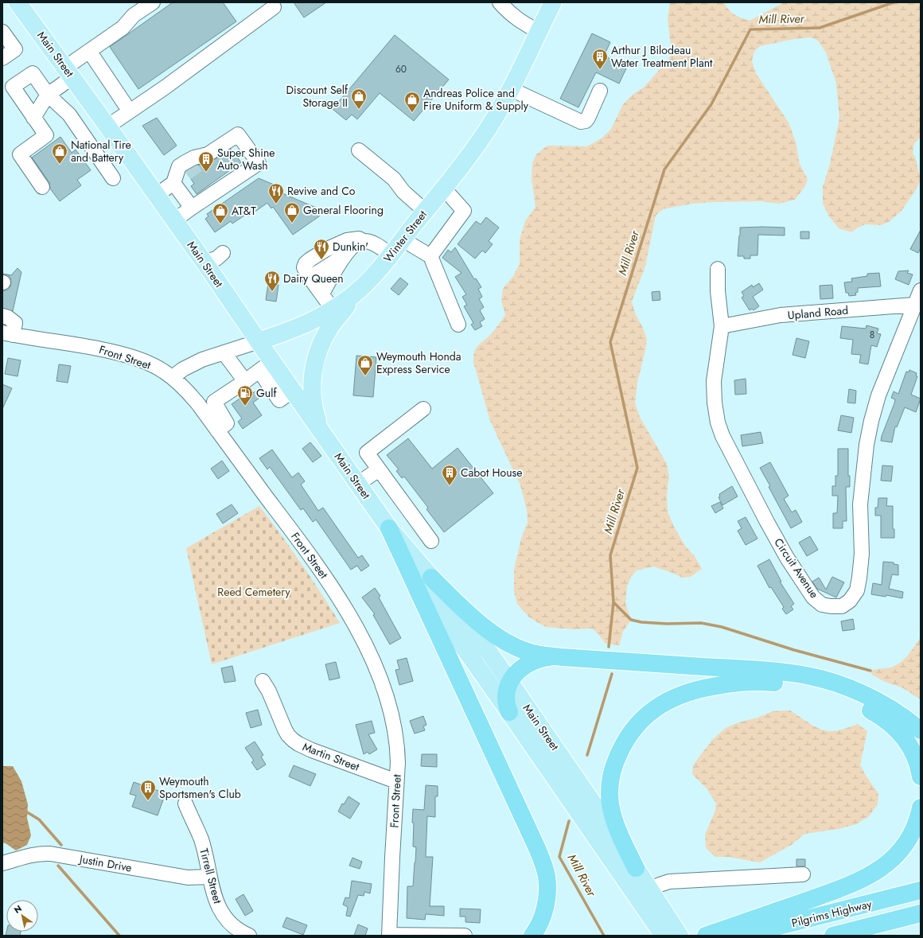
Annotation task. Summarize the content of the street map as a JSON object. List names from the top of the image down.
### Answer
{
  "streets": {
    "highway": ["Pilgrims Highway"],
    "main road": ["Main Street", "Winter Street"],
    "street": [
      "Upland Road",
      "Front Street",
      "Circuit Avenue",
      "Martin Street",
      "Justin Drive",
      "Tirrell Street"
    ]
  },
  "crossings": [
    ["Main Street", "Winter Street"],
    ["Winter Street", "Front Street"],
    ["Upland Road", "Circuit Avenue"],
    ["Front Street", "Martin Street"],
    ["Justin Drive", "Tirrell Street"]
  ],
  "water": ["Mill River"],
  "parks": ["Reed Cemetery"],
  "places": {
    "building": [
      "Arthur J Bilodeau Water Treatment Plant",
      "Super Shine Auto Wash",
      "Cabot House",
      "Weymouth Sportsmen's Club"
    ],
    "shop": [
      "Discount Self Storage II",
      "Andreas Police and Fire Uniform & Supply",
      "National Tire and Battery",
      "General Flooring",
      "AT&T",
      "Weymouth Honda Express Service"
    ],
    "restaurant": ["Revive and Co", "Dunkin'", "Dairy Queen"],
    "fuel station": ["Gulf"]
  },
  "house_numbers": ["60", "8"],
  "north": "top left"
}
